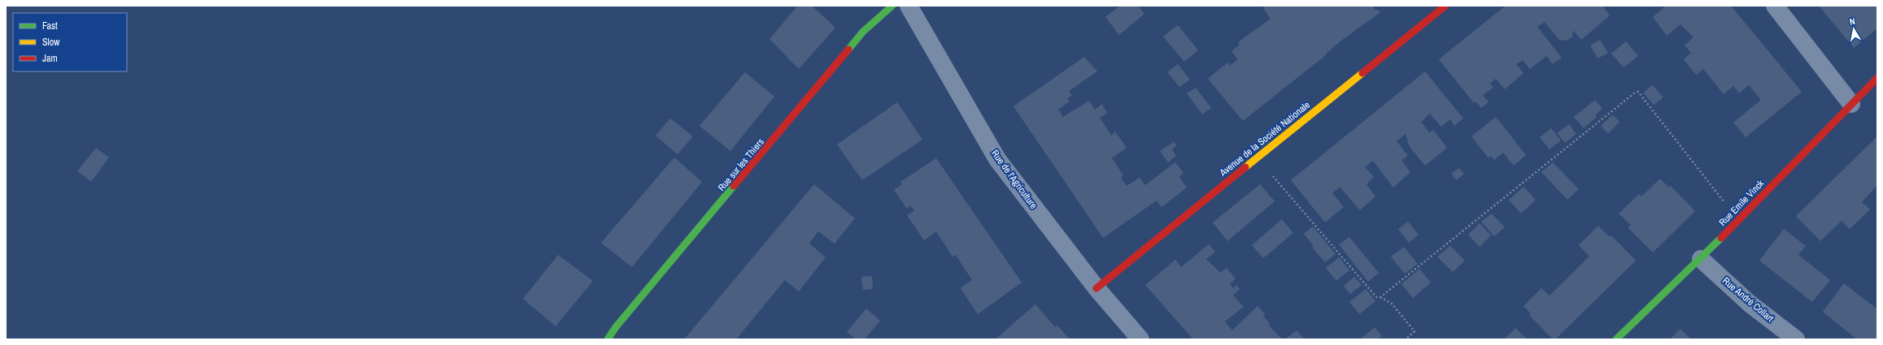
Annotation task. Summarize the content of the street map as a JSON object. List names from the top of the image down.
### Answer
{
  "streets": {
    "street": [
      "Avenue de la Société Nationale",
      "Rue sur les Thiers",
      "Rue de l'Agriculture",
      "Rue Emile Vinck",
      "Rue André Collart"
    ]
  },
  "crossings": [
    ["Avenue de la Société Nationale", "Rue de l'Agriculture"],
    ["Rue Emile Vinck", "Rue André Collart"]
  ],
  "legend": ["Fast", "Slow", "Jam"],
  "north": "top"
}
